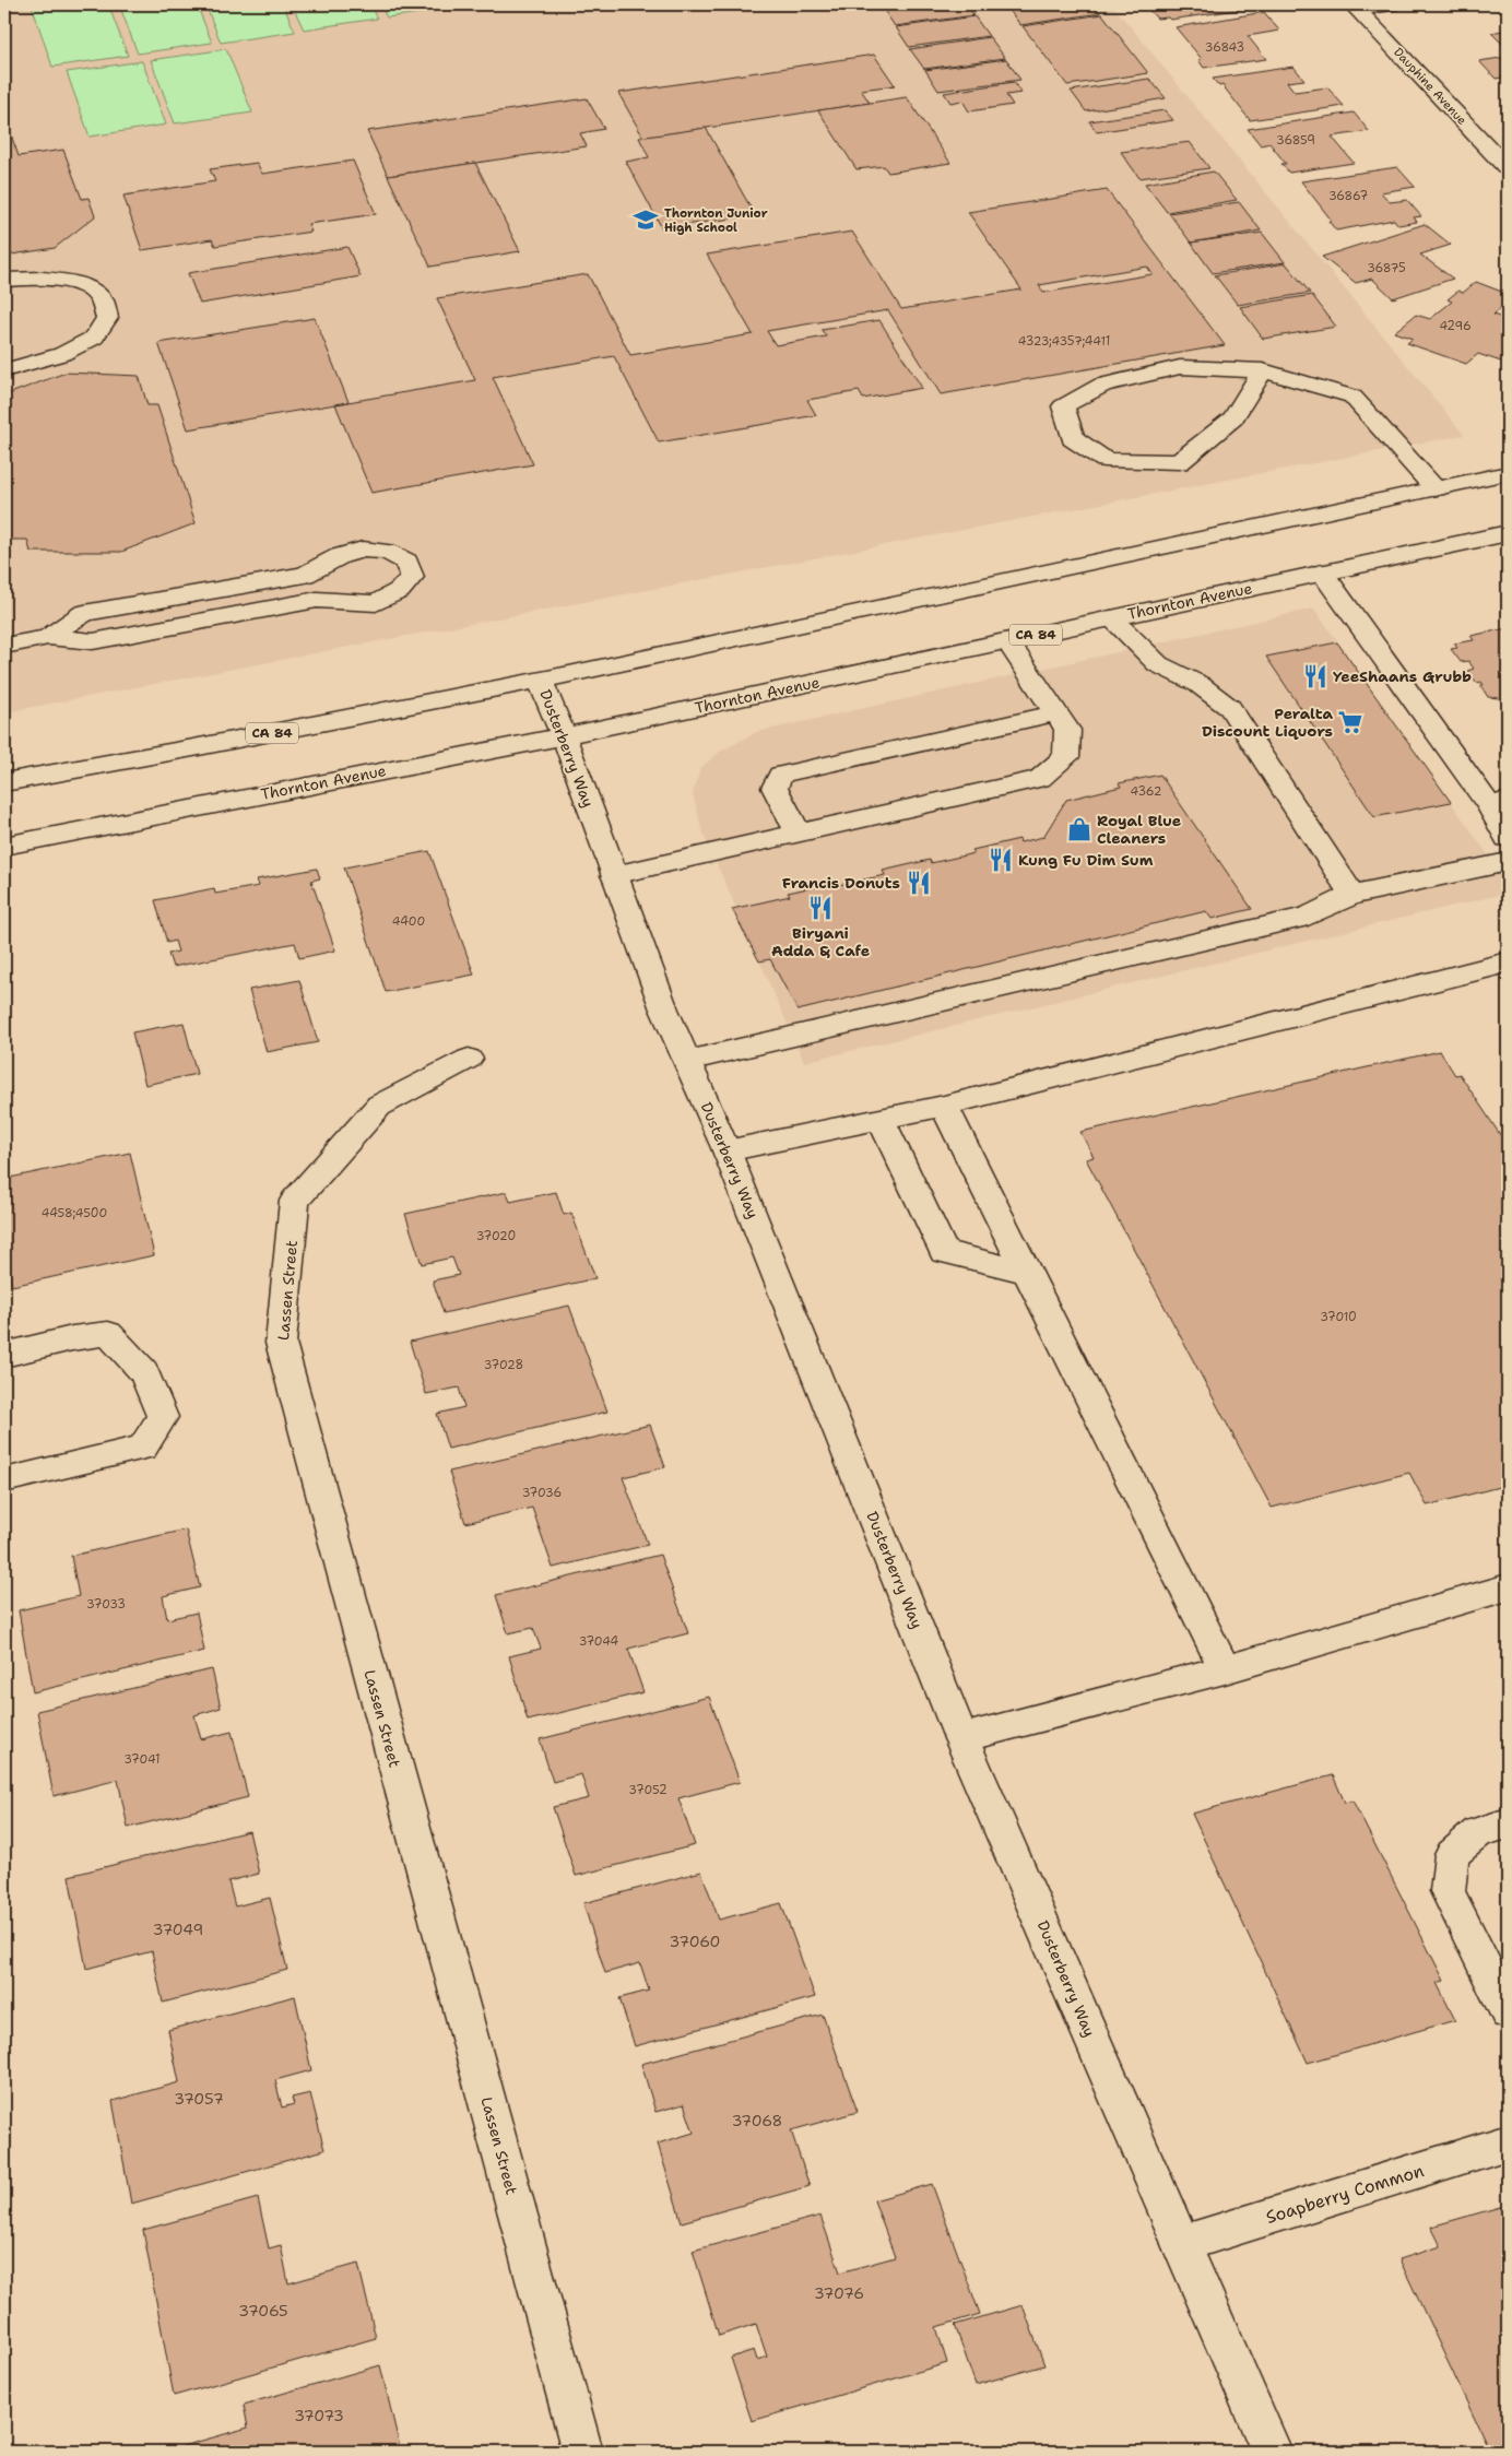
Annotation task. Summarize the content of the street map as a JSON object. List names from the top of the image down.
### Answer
{
  "streets": {
    "main road": [
      "Dauphine Avenue",
      "Thornton Avenue",
      "CA 84",
      "Dusterberry Way",
      "Lassen Street",
      "Soapberry Common"
    ]
  },
  "crossings": [
    ["Thornton Avenue", "Dusterberry Way"],
    ["CA 84", "Dusterberry Way"],
    ["Dusterberry Way", "Soapberry Common"]
  ],
  "places": {
    "school or university": ["Thornton Junior High School"],
    "restaurant": [
      "YeeShaans Grubb",
      "Kung Fu Dim Sum",
      "Francis Donuts",
      "Biryani Adda & Cafe"
    ],
    "supermarket": ["Peralta Discount Liquors"],
    "shop": ["Royal Blue Cleaners"]
  },
  "house_numbers": [
    "36843",
    "36859",
    "36867",
    "36875",
    "4296",
    "4323;4357;4411",
    "4362",
    "4400",
    "4458;4500",
    "37020",
    "37010",
    "37028",
    "37036",
    "37033",
    "37044",
    "37041",
    "37052",
    "37049",
    "37060",
    "37057",
    "37068",
    "37076",
    "37065",
    "37073"
  ]
}
